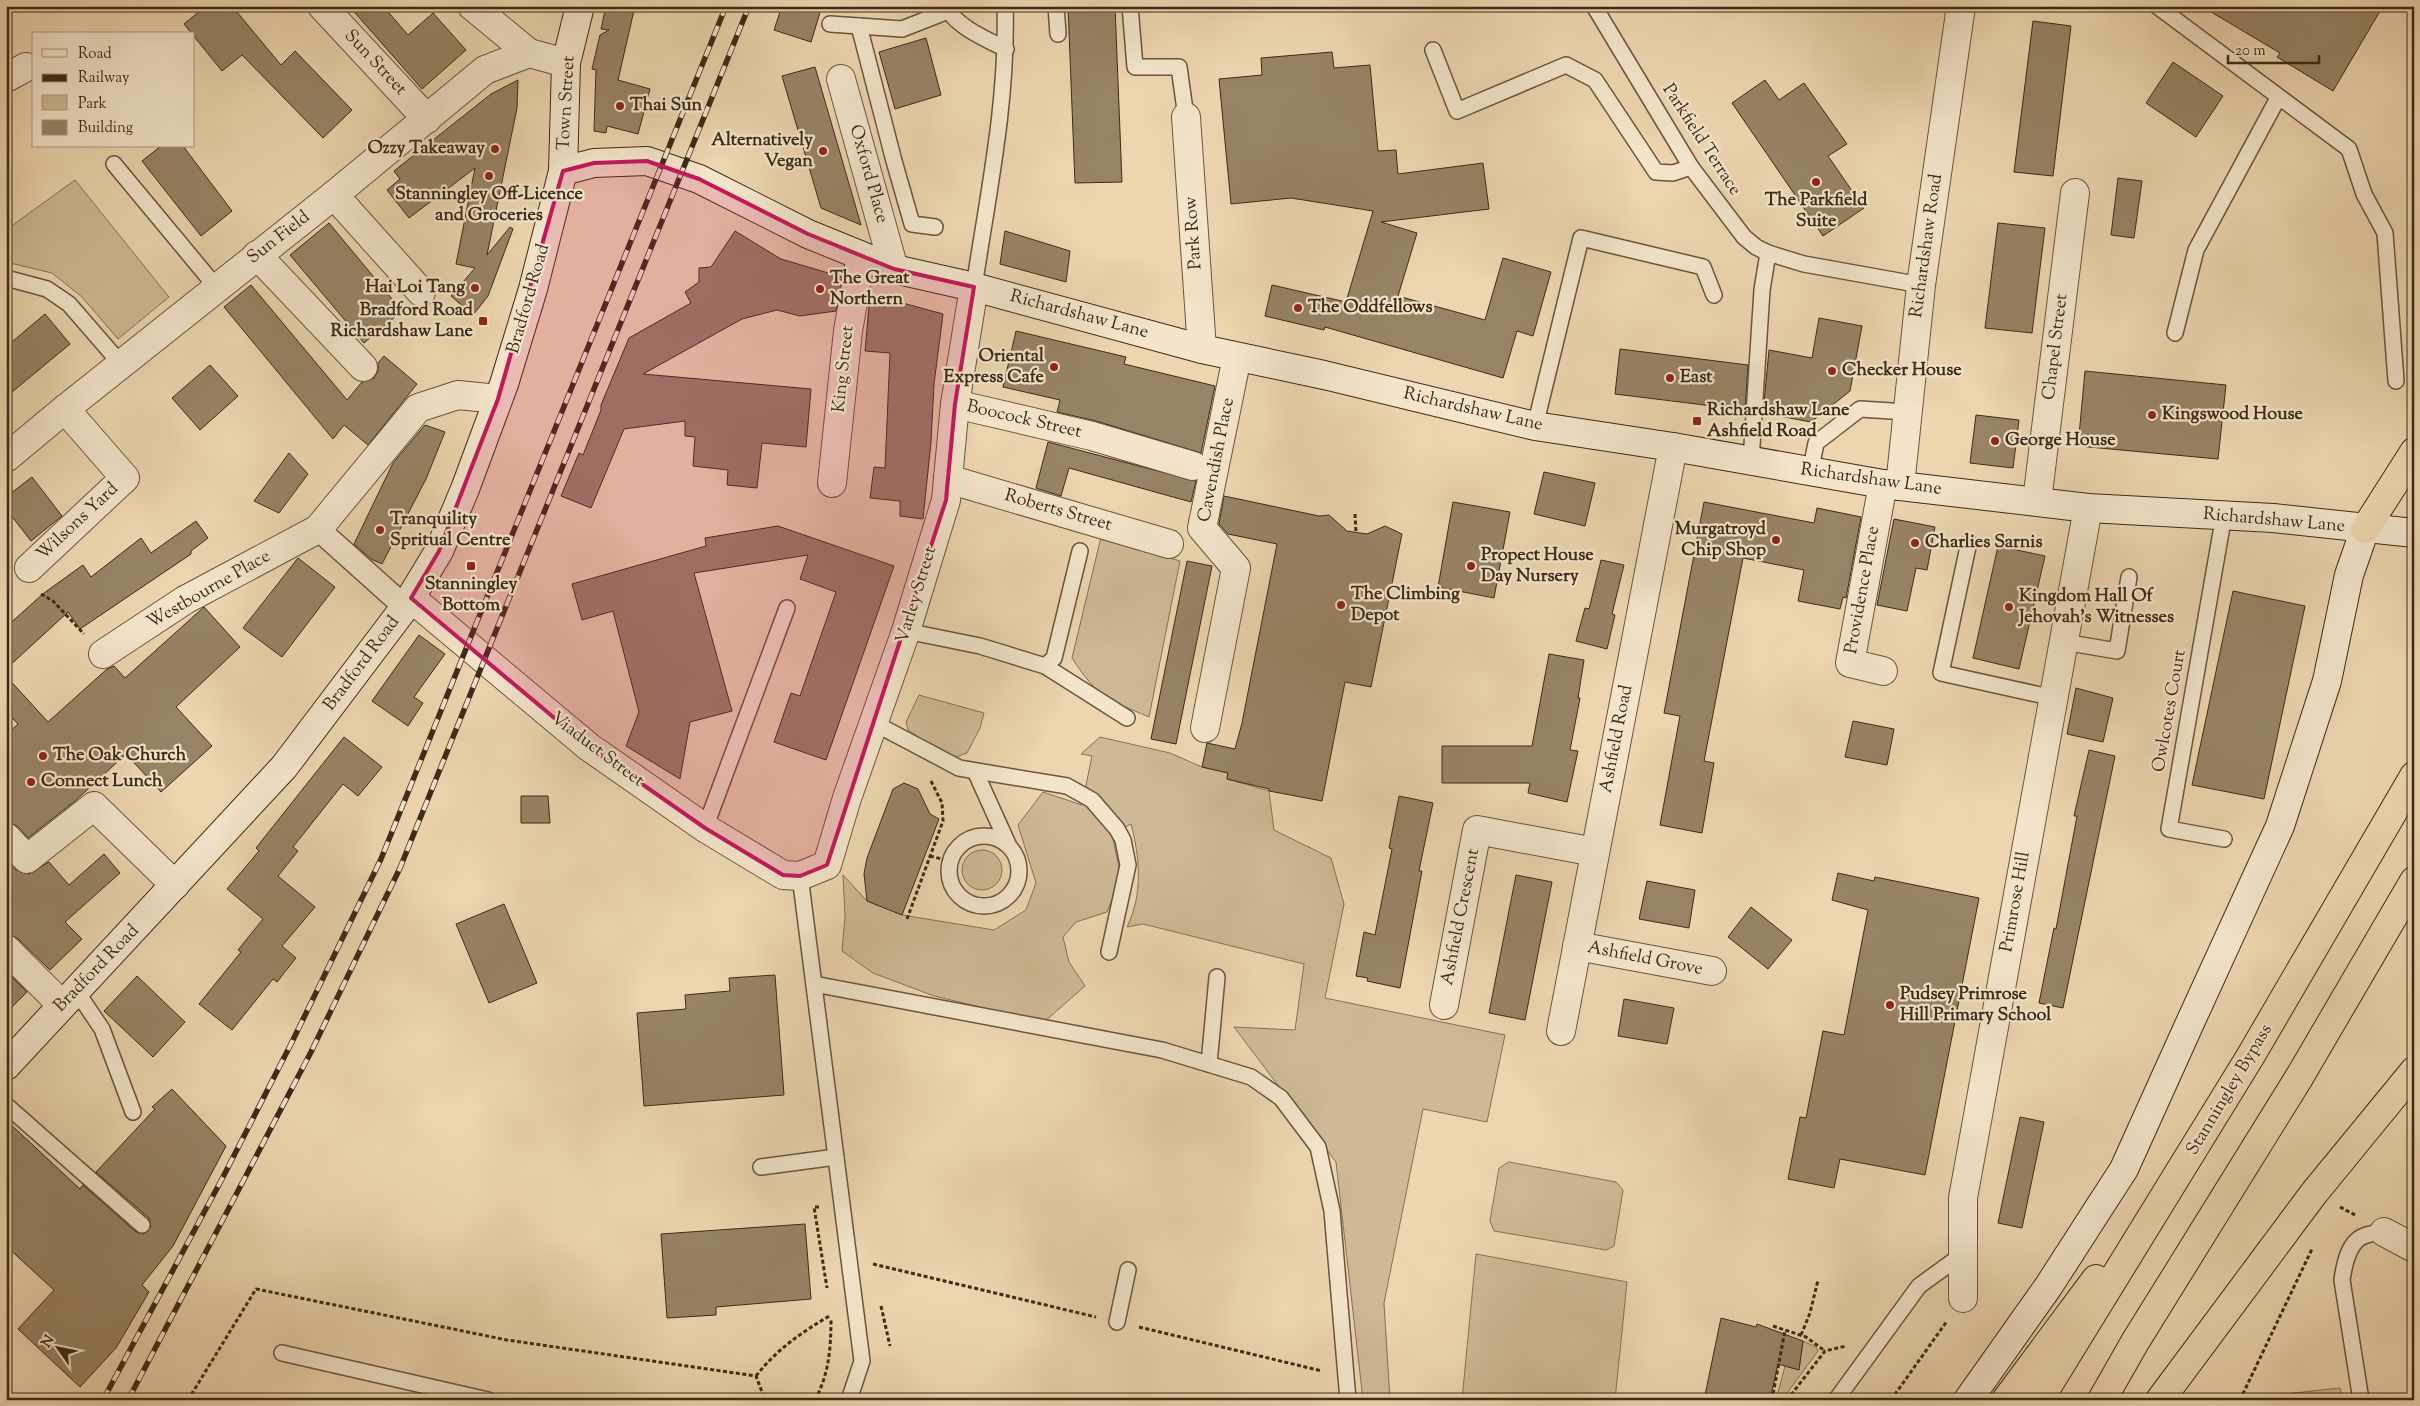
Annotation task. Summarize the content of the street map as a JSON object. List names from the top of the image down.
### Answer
{
  "streets": {
    "highway": ["Stanningley Bypass"],
    "street": [
      "Sun Street",
      "Town Street",
      "Oxford Place",
      "Park Row",
      "Sun Field",
      "Richardshaw Road",
      "Bradford Road",
      "Richardshaw Lane",
      "Chapel Street",
      "King Street",
      "Boocock Street",
      "Cavendish Place",
      "Roberts Street",
      "Wilsons Yard",
      "Westbourne Place",
      "Providence Place",
      "Varley Street",
      "Ashfield Road",
      "Viaduct Street",
      "Primrose Hill",
      "Ashfield Crescent",
      "Ashfield Grove"
    ],
    "lane": ["Parkfield Terrace", "Owlcotes Court"]
  },
  "crossings": [
    ["Sun Street", "Sun Field"],
    ["Town Street", "Bradford Road"],
    ["Town Street", "Richardshaw Lane"],
    ["Parkfield Terrace", "Richardshaw Road"],
    ["Oxford Place", "Richardshaw Lane"],
    ["Park Row", "Richardshaw Lane"],
    ["Sun Field", "Wilsons Yard"],
    ["Richardshaw Road", "Richardshaw Lane"],
    ["Richardshaw Road", "Providence Place"],
    ["Bradford Road", "Richardshaw Lane"],
    ["Bradford Road", "Westbourne Place"],
    ["Bradford Road", "Viaduct Street"],
    ["Richardshaw Lane", "Chapel Street"],
    ["Richardshaw Lane", "King Street"],
    ["Richardshaw Lane", "Cavendish Place"],
    ["Richardshaw Lane", "Providence Place"],
    ["Richardshaw Lane", "Varley Street"],
    ["Richardshaw Lane", "Owlcotes Court"],
    ["Richardshaw Lane", "Ashfield Road"],
    ["Richardshaw Lane", "Primrose Hill"],
    ["Boocock Street", "Varley Street"],
    ["Roberts Street", "Varley Street"],
    ["Varley Street", "Viaduct Street"],
    ["Ashfield Road", "Ashfield Crescent"],
    ["Ashfield Road", "Ashfield Grove"]
  ],
  "places": {
    "other": [
      "Thai Sun",
      "Ozzy Takeaway",
      "Alternatively Vegan",
      "Stanningley Off-Licence and Groceries",
      "The Parkfield Suite",
      "Hai Loi Tang",
      "The Great Northern",
      "The Oddfellows",
      "Oriental Express Cafe",
      "Checker House",
      "East",
      "Kingswood House",
      "George House",
      "Tranquility Spritual Centre",
      "Murgatroyd Chip Shop",
      "Charlies Sarnis",
      "Propect House Day Nursery",
      "The Climbing Depot",
      "Kingdom Hall Of Jehovah's Witnesses",
      "The Oak Church",
      "Connect Lunch",
      "Pudsey Primrose Hill Primary School"
    ],
    "transit": ["Bradford Road Richardshaw Lane", "Richardshaw Lane Ashfield Road", "Stanningley Bottom"]
  },
  "legend": [
    "Road",
    "Railway",
    "Park",
    "Building"
  ],
  "scale_bar": "20 m",
  "north": "top left"
}
